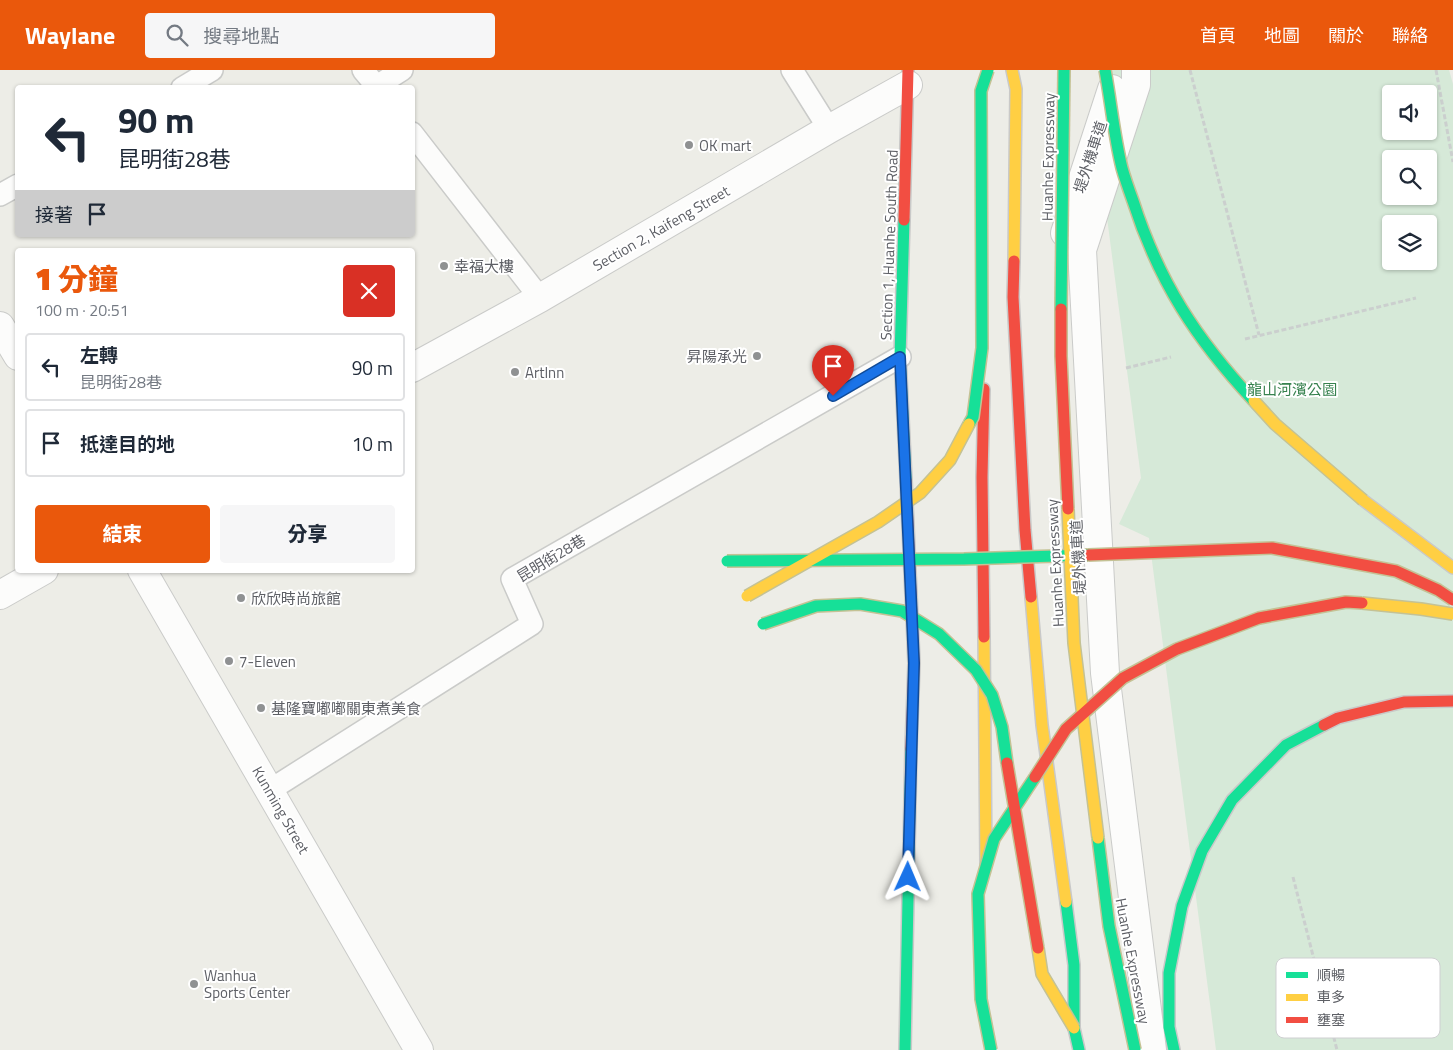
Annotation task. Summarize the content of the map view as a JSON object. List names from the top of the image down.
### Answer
{
  "streets": {
    "main road": ["Huanhe Expressway", "Section 1, Huanhe South Road"],
    "street": ["堤外機車道", "Section 2, Kaifeng Street", "Kunming Street"],
    "lane": ["昆明街28巷"]
  },
  "crossings": [
    ["Huanhe Expressway", "堤外機車道"],
    ["Section 2, Kaifeng Street", "Section 1, Huanhe South Road"],
    ["Section 1, Huanhe South Road", "昆明街28巷"],
    ["昆明街28巷", "Kunming Street"]
  ],
  "parks": ["龍山河濱公園"],
  "places": [
    "OK mart",
    "幸福大樓",
    "昇陽承光",
    "ArtInn",
    "欣欣時尚旅館",
    "7-Eleven",
    "基隆寶嘟嘟關東煮美食",
    "Wanhua Sports Center"
  ],
  "legend": ["順暢", "車多", "壅塞"],
  "page": {
    "header": "Waylane",
    "search": "搜尋地點",
    "nav": [
      "首頁",
      "地圖",
      "關於",
      "聯絡"
    ],
    "turn": ["90 m", "昆明街28巷"],
    "then": "接著",
    "heading": ["1 分鐘", "100 m · 20:51"],
    "list": [
      {
        "name": "左轉",
        "note": "昆明街28巷",
        "value": "90 m"
      },
      {
        "name": "抵達目的地",
        "value": "10 m"
      }
    ],
    "buttons": ["結束", "分享"]
  }
}
